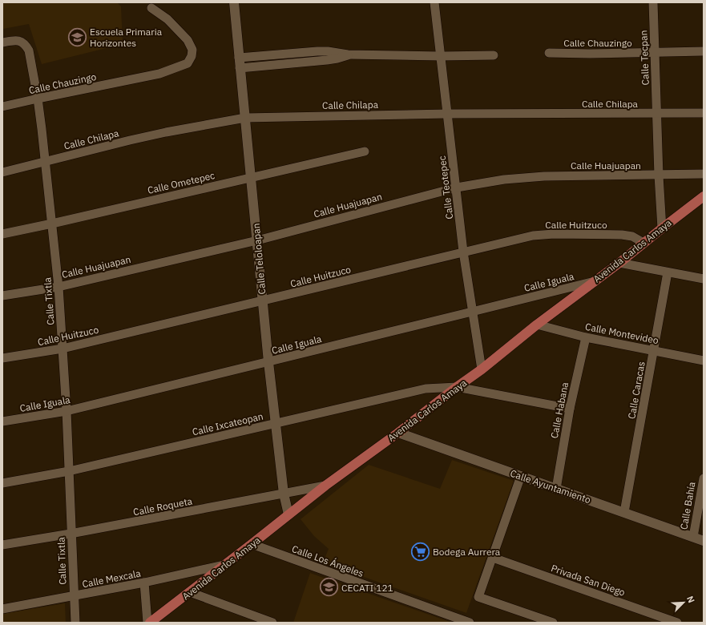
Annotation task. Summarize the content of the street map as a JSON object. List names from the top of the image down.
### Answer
{
  "streets": {
    "main road": ["Avenida Carlos Amaya"],
    "street": [
      "Calle Chauzingo",
      "Calle Tecpan",
      "Calle Chilapa",
      "Calle Huajuapan",
      "Calle Ometepec",
      "Calle Teotepec",
      "Calle Huitzuco",
      "Calle Teloloapan",
      "Calle Iguala",
      "Calle Tixtla",
      "Calle Montevideo",
      "Calle Caracas",
      "Calle Habana",
      "Calle Ixcateopan",
      "Calle Ayuntamiento",
      "Calle Bahía",
      "Calle Roqueta",
      "Calle Los Ángeles",
      "Calle Mexcala",
      "Privada San Diego"
    ]
  },
  "crossings": [
    ["Calle Chauzingo", "Calle Tecpan"],
    ["Calle Chauzingo", "Calle Tixtla"],
    ["Calle Tecpan", "Calle Chilapa"],
    ["Calle Tecpan", "Calle Huajuapan"],
    ["Calle Tecpan", "Avenida Carlos Amaya"],
    ["Calle Chilapa", "Calle Teotepec"],
    ["Calle Chilapa", "Calle Teloloapan"],
    ["Calle Chilapa", "Calle Tixtla"],
    ["Calle Huajuapan", "Calle Teotepec"],
    ["Calle Huajuapan", "Calle Teloloapan"],
    ["Calle Huajuapan", "Calle Tixtla"],
    ["Calle Ometepec", "Calle Teloloapan"],
    ["Calle Ometepec", "Calle Tixtla"],
    ["Calle Teotepec", "Calle Huitzuco"],
    ["Calle Teotepec", "Avenida Carlos Amaya"],
    ["Calle Teotepec", "Calle Iguala"],
    ["Calle Huitzuco", "Avenida Carlos Amaya"],
    ["Calle Huitzuco", "Calle Teloloapan"],
    ["Calle Huitzuco", "Calle Tixtla"],
    ["Avenida Carlos Amaya", "Calle Teloloapan"],
    ["Avenida Carlos Amaya", "Calle Iguala"],
    ["Avenida Carlos Amaya", "Calle Montevideo"],
    ["Avenida Carlos Amaya", "Calle Ixcateopan"],
    ["Avenida Carlos Amaya", "Calle Ayuntamiento"],
    ["Avenida Carlos Amaya", "Calle Roqueta"],
    ["Avenida Carlos Amaya", "Calle Los Ángeles"],
    ["Avenida Carlos Amaya", "Calle Mexcala"],
    ["Calle Teloloapan", "Calle Iguala"],
    ["Calle Teloloapan", "Calle Ixcateopan"],
    ["Calle Teloloapan", "Calle Roqueta"],
    ["Calle Iguala", "Calle Tixtla"],
    ["Calle Tixtla", "Calle Ixcateopan"],
    ["Calle Tixtla", "Calle Roqueta"],
    ["Calle Tixtla", "Calle Mexcala"],
    ["Calle Montevideo", "Calle Caracas"],
    ["Calle Montevideo", "Calle Habana"],
    ["Calle Caracas", "Calle Ayuntamiento"],
    ["Calle Habana", "Calle Ixcateopan"],
    ["Calle Habana", "Calle Ayuntamiento"],
    ["Calle Ayuntamiento", "Calle Bahía"]
  ],
  "places": {
    "school or university": ["Escuela Primaria Horizontes", "CECATI 121"],
    "supermarket": ["Bodega Aurrera"]
  },
  "north": "top right"
}
